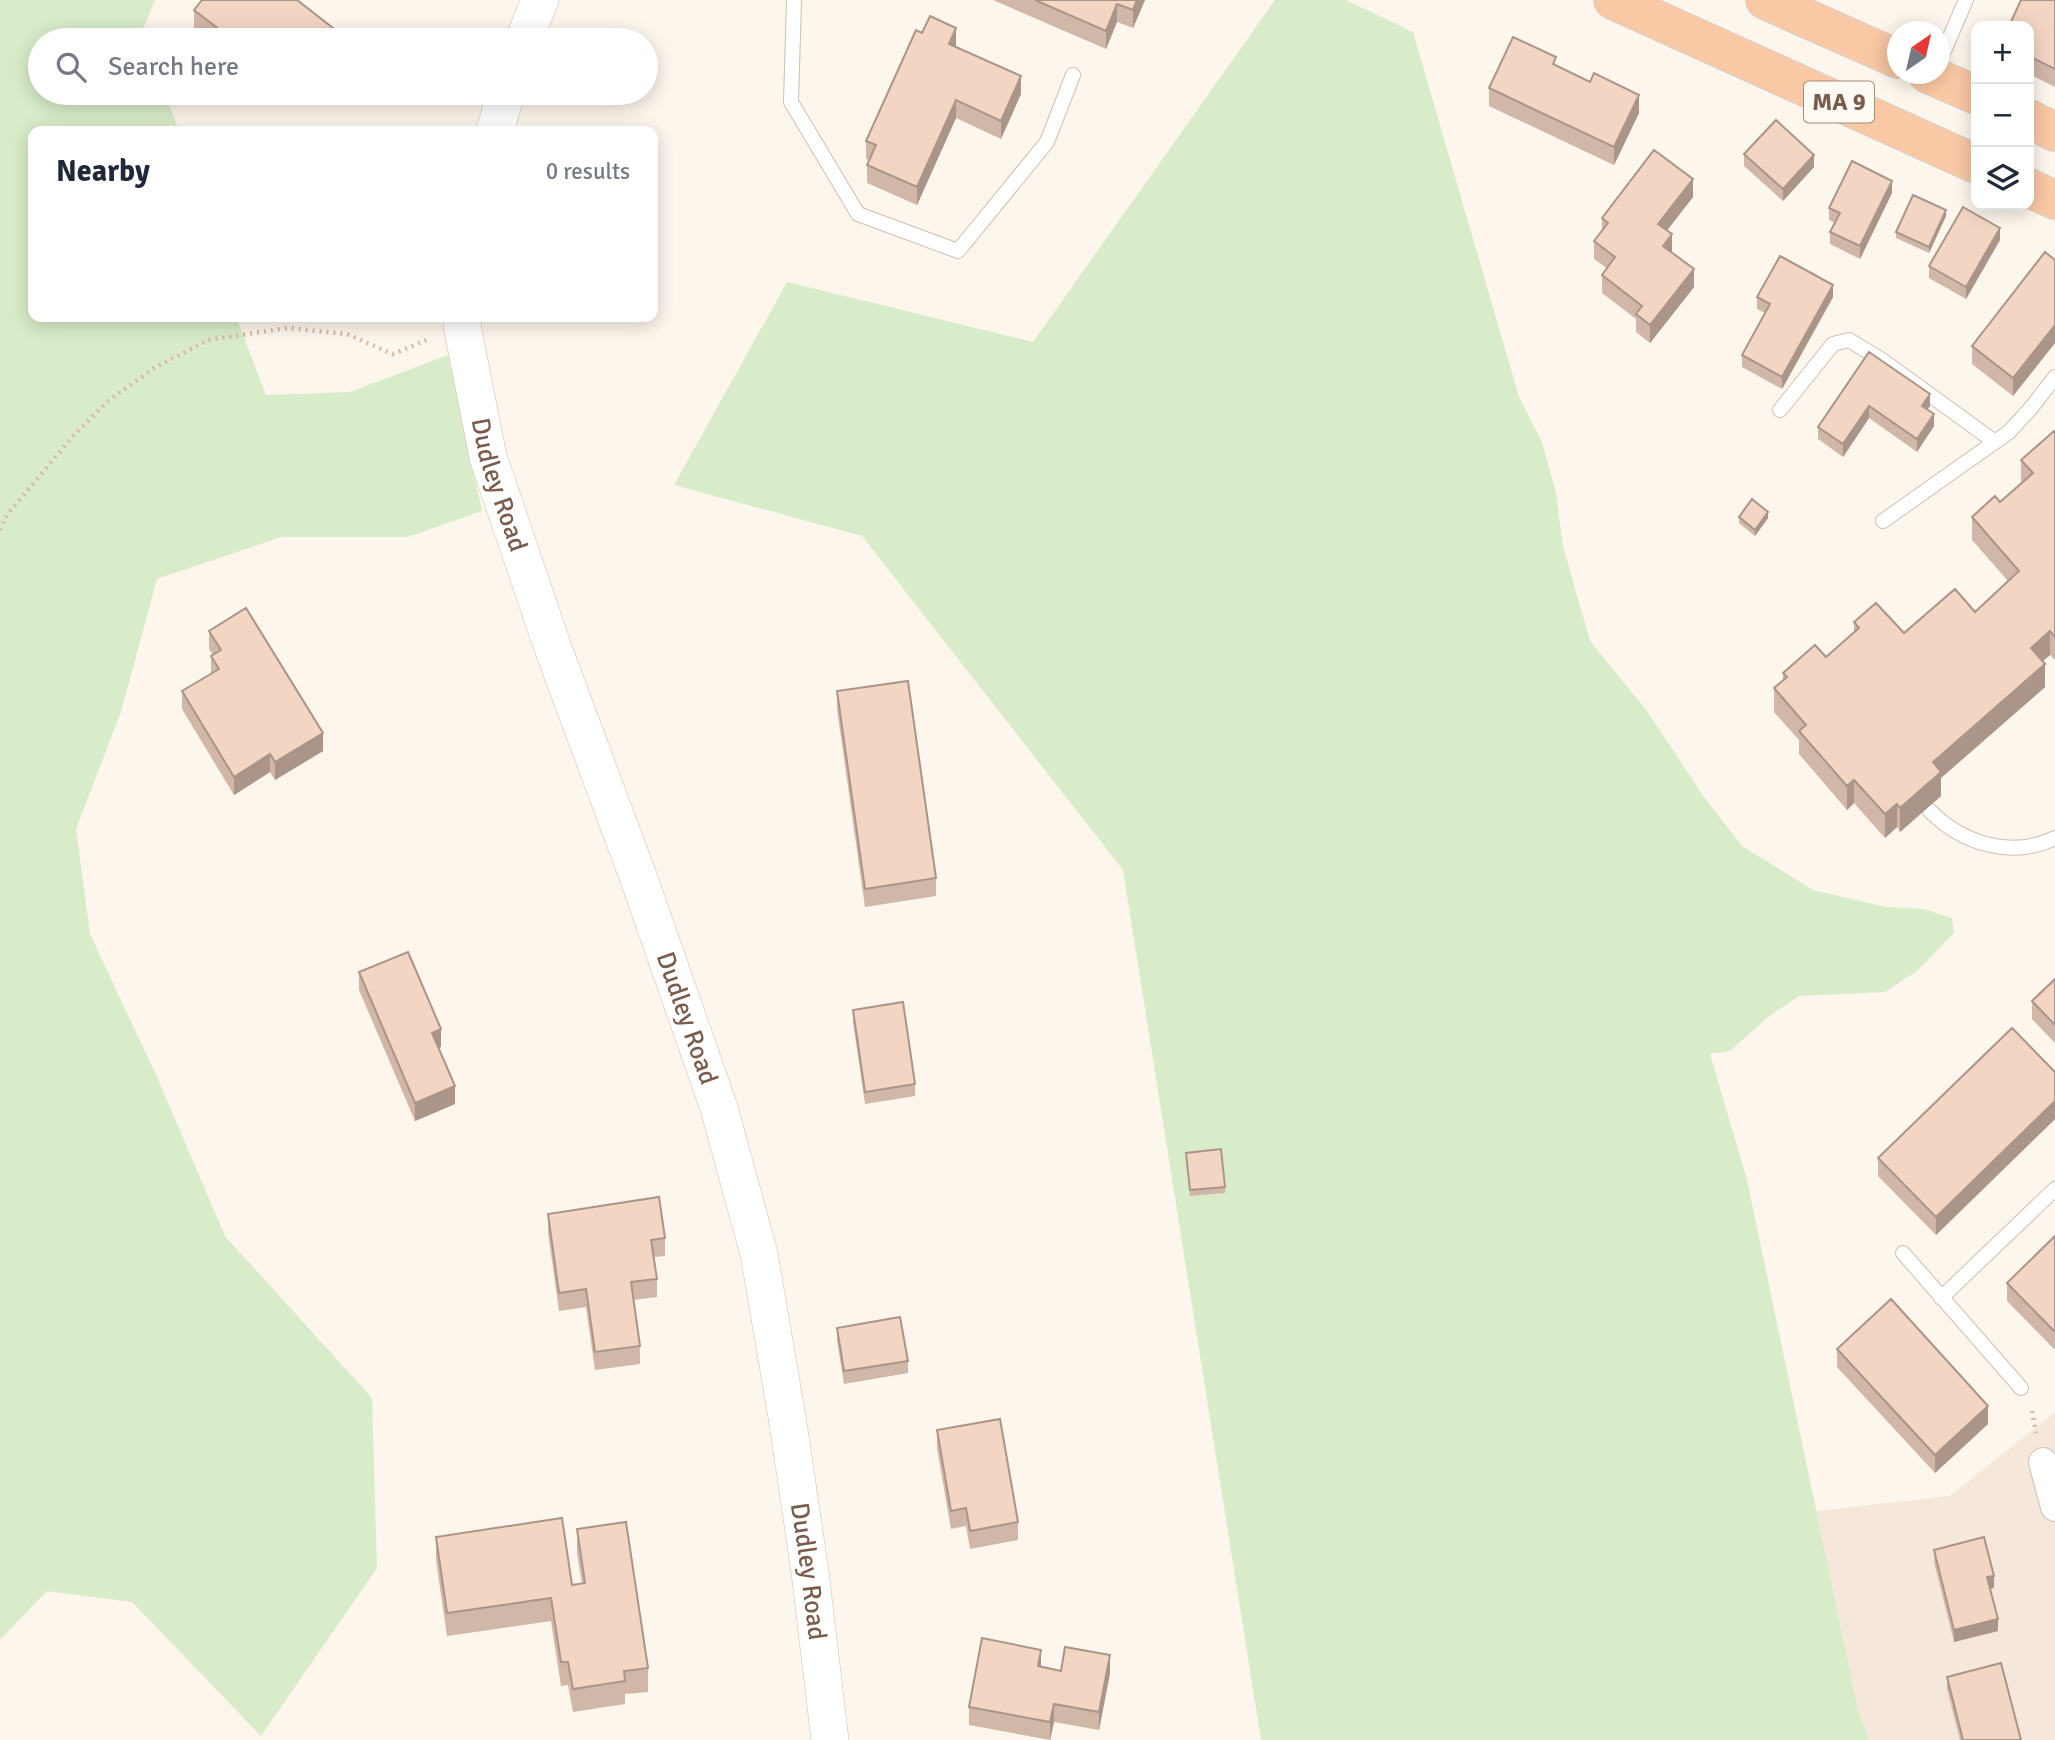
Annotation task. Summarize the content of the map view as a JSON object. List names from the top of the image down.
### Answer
{
  "streets": {
    "highway": ["MA 9"],
    "street": ["Dudley Road"]
  },
  "north": "top right",
  "page": {
    "map_buttons": ["+", "−"],
    "search": "Search here",
    "heading": ["Nearby", "0 results"]
  }
}
